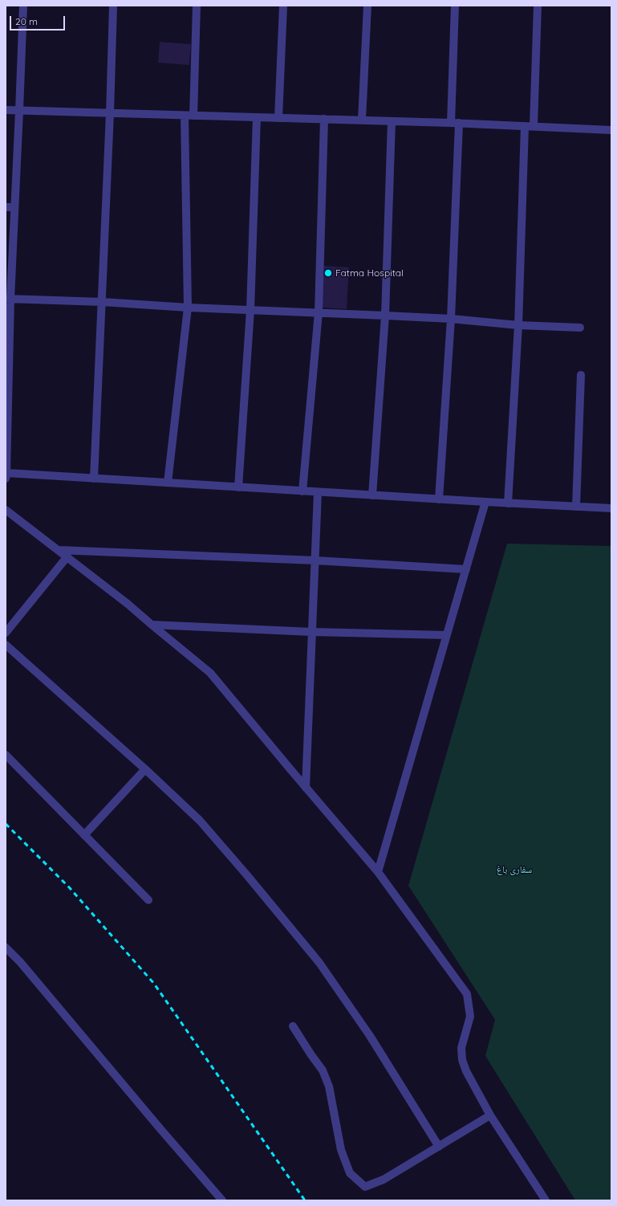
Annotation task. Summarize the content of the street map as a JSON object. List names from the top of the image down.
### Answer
{
  "parks": ["سفاری باغ"],
  "places": ["Fatma Hospital"],
  "scale_bar": "20 m"
}
